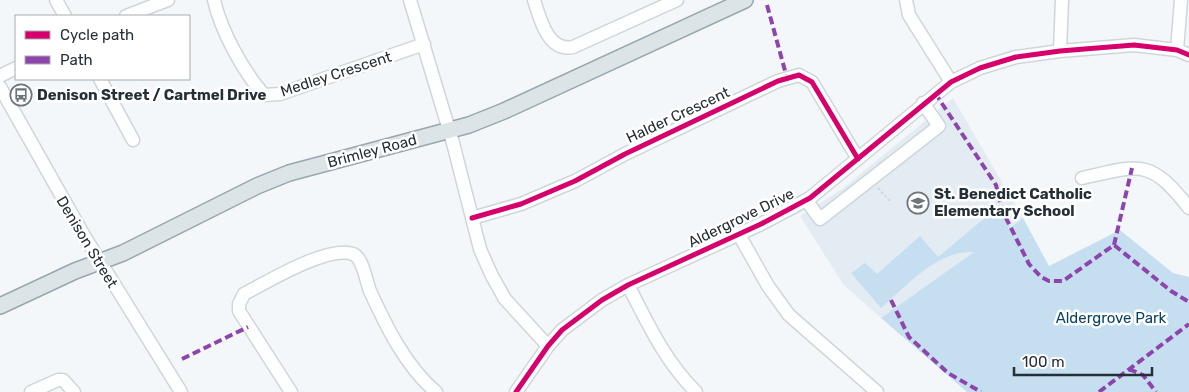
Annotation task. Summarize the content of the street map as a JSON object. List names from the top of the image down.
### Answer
{
  "streets": {
    "main road": ["Brimley Road"],
    "street": [
      "Medley Crescent",
      "Halder Crescent",
      "Aldergrove Drive",
      "Denison Street"
    ]
  },
  "crossings": [
    ["Halder Crescent", "Aldergrove Drive"],
    ["Brimley Road", "Denison Street"]
  ],
  "parks": ["Aldergrove Park"],
  "places": {
    "bus stop": ["Denison Street / Cartmel Drive"],
    "school or university": ["St. Benedict Catholic Elementary School"]
  },
  "legend": ["Cycle path", "Path"],
  "scale_bar": "100 m"
}
